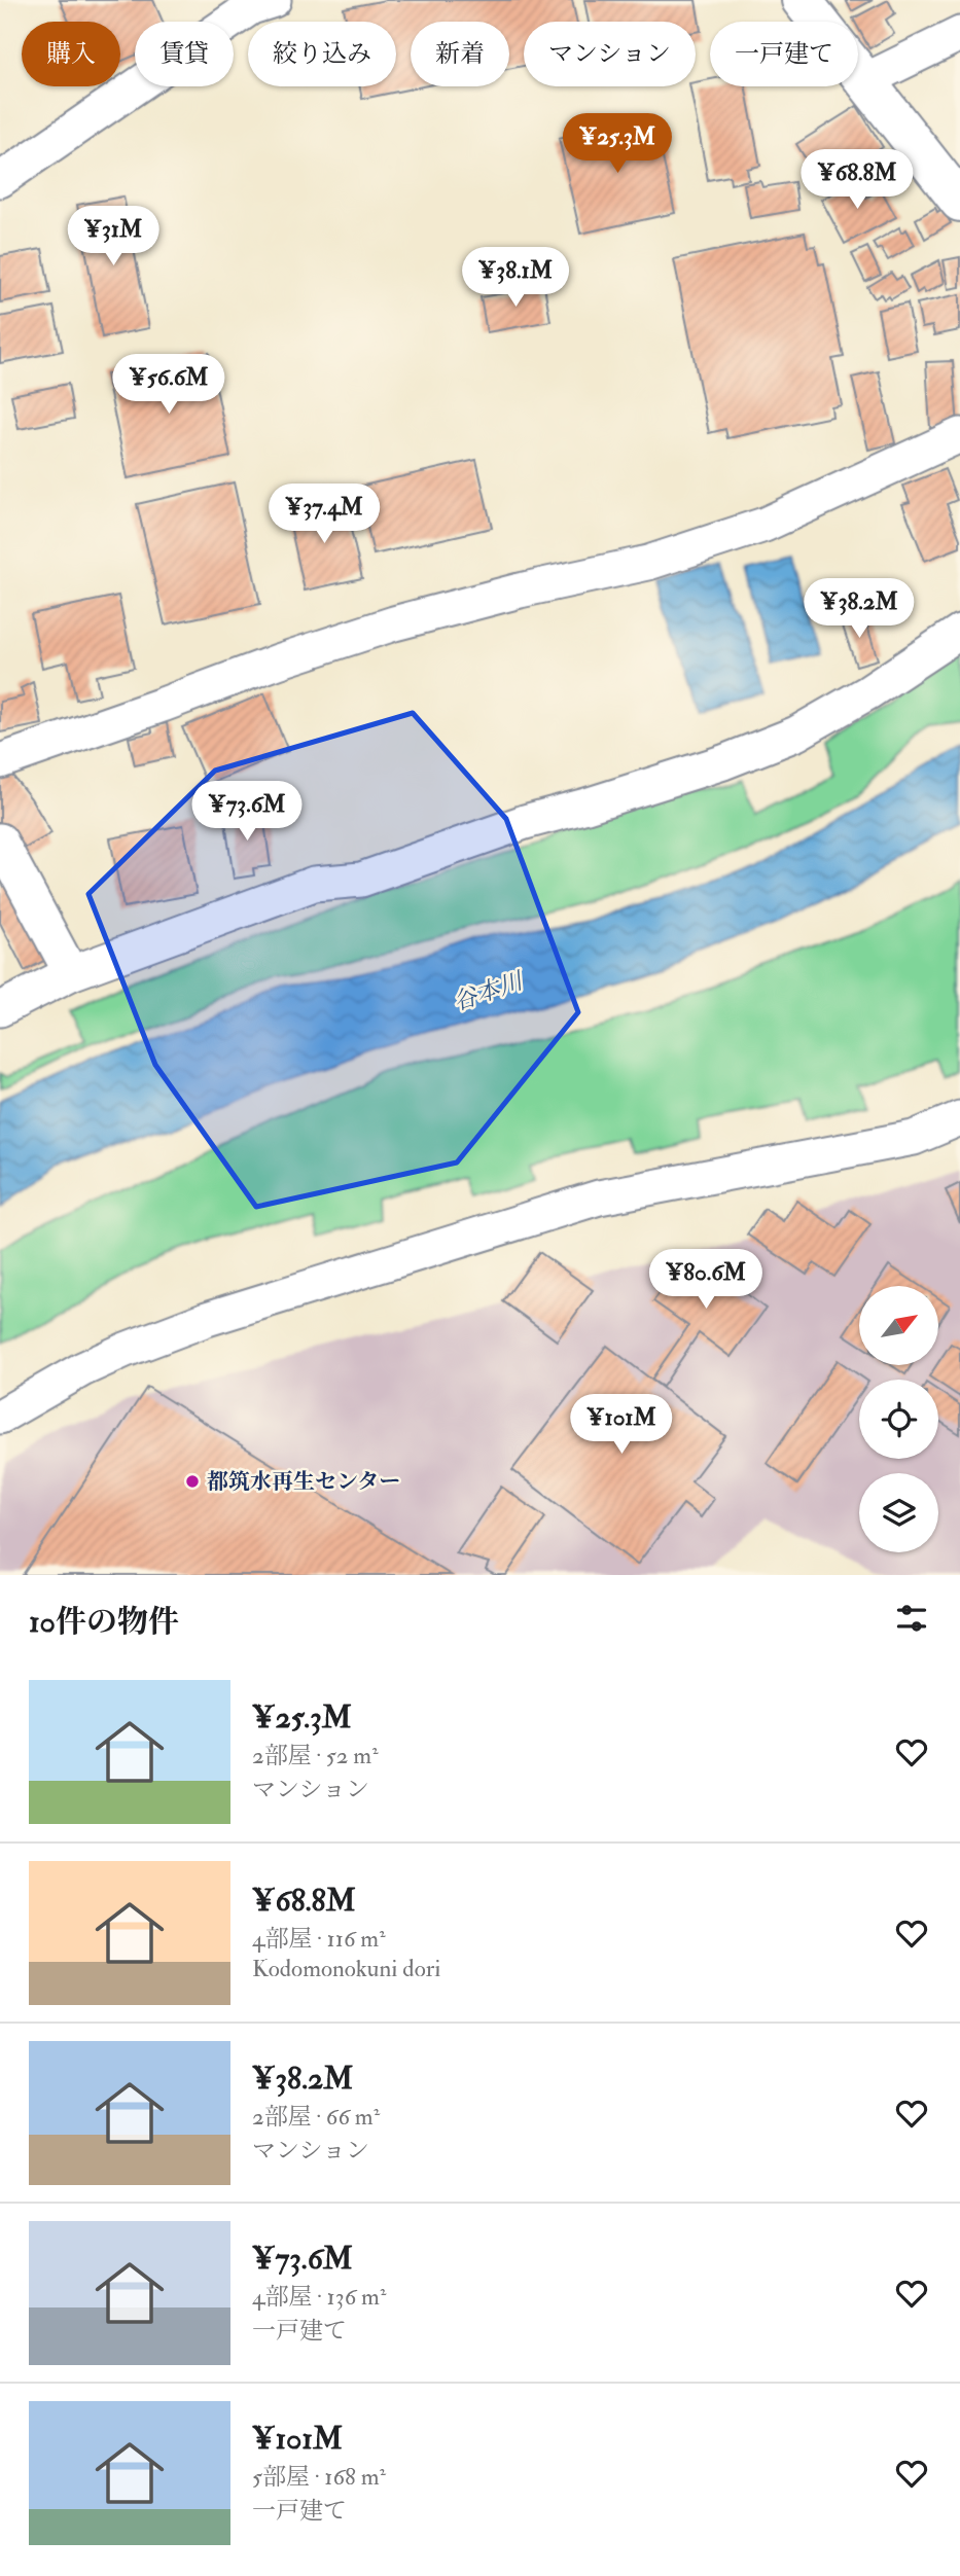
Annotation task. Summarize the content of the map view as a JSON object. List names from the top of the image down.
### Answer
{
  "water": ["谷本川"],
  "places": ["都筑水再生センター"],
  "north": "top right",
  "page": {
    "chip": [
      "購入",
      "賃貸",
      "絞り込み",
      "新着",
      "マンション",
      "一戸建て"
    ],
    "price": [
      "¥25.3M",
      "¥68.8M",
      "¥31M",
      "¥38.1M",
      "¥56.6M",
      "¥37.4M",
      "¥38.2M",
      "¥73.6M",
      "¥80.6M",
      "¥101M"
    ],
    "heading": "10件の物件",
    "list": [
      {
        "name": "¥25.3M",
        "note": "2部屋 · 52 m² · マンション"
      },
      {
        "name": "¥68.8M",
        "note": "4部屋 · 116 m² · Kodomonokuni dori"
      },
      {
        "name": "¥38.2M",
        "note": "2部屋 · 66 m² · マンション"
      },
      {
        "name": "¥73.6M",
        "note": "4部屋 · 136 m² · 一戸建て"
      },
      {
        "name": "¥101M",
        "note": "5部屋 · 168 m² · 一戸建て"
      }
    ]
  }
}
